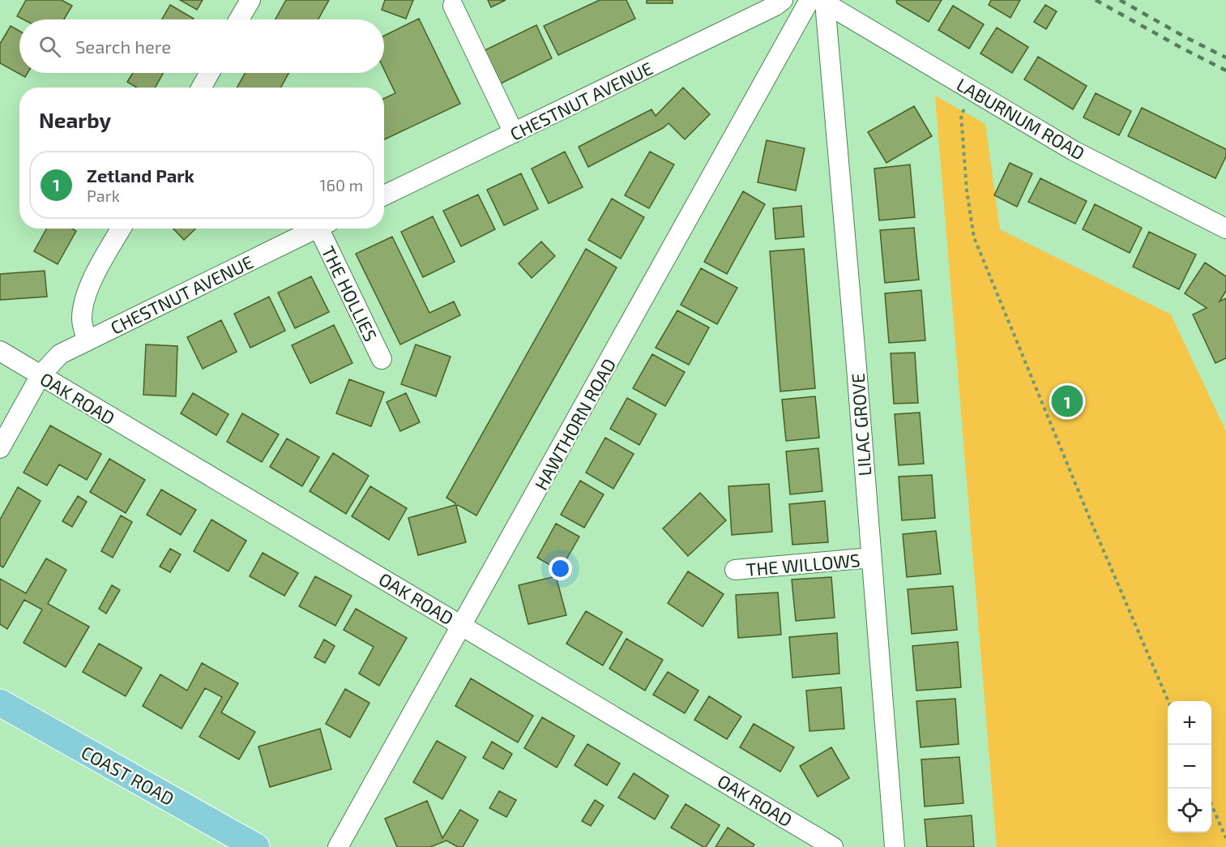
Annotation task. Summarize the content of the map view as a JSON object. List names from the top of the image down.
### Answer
{
  "streets": {
    "main road": ["COAST ROAD"],
    "street": [
      "CHESTNUT AVENUE",
      "LABURNUM ROAD",
      "THE HOLLIES",
      "OAK ROAD",
      "HAWTHORN ROAD",
      "LILAC GROVE",
      "THE WILLOWS"
    ]
  },
  "crossings": [
    ["CHESTNUT AVENUE", "OAK ROAD"],
    ["LABURNUM ROAD", "HAWTHORN ROAD"],
    ["LABURNUM ROAD", "LILAC GROVE"],
    ["OAK ROAD", "HAWTHORN ROAD"],
    ["HAWTHORN ROAD", "LILAC GROVE"],
    ["LILAC GROVE", "THE WILLOWS"]
  ],
  "page": {
    "search": "Search here",
    "heading": "Nearby",
    "list": [
      {
        "mark": "1",
        "name": "Zetland Park",
        "note": "Park",
        "value": "160 m"
      }
    ],
    "pins": "1",
    "map_buttons": ["+", "−"]
  }
}
